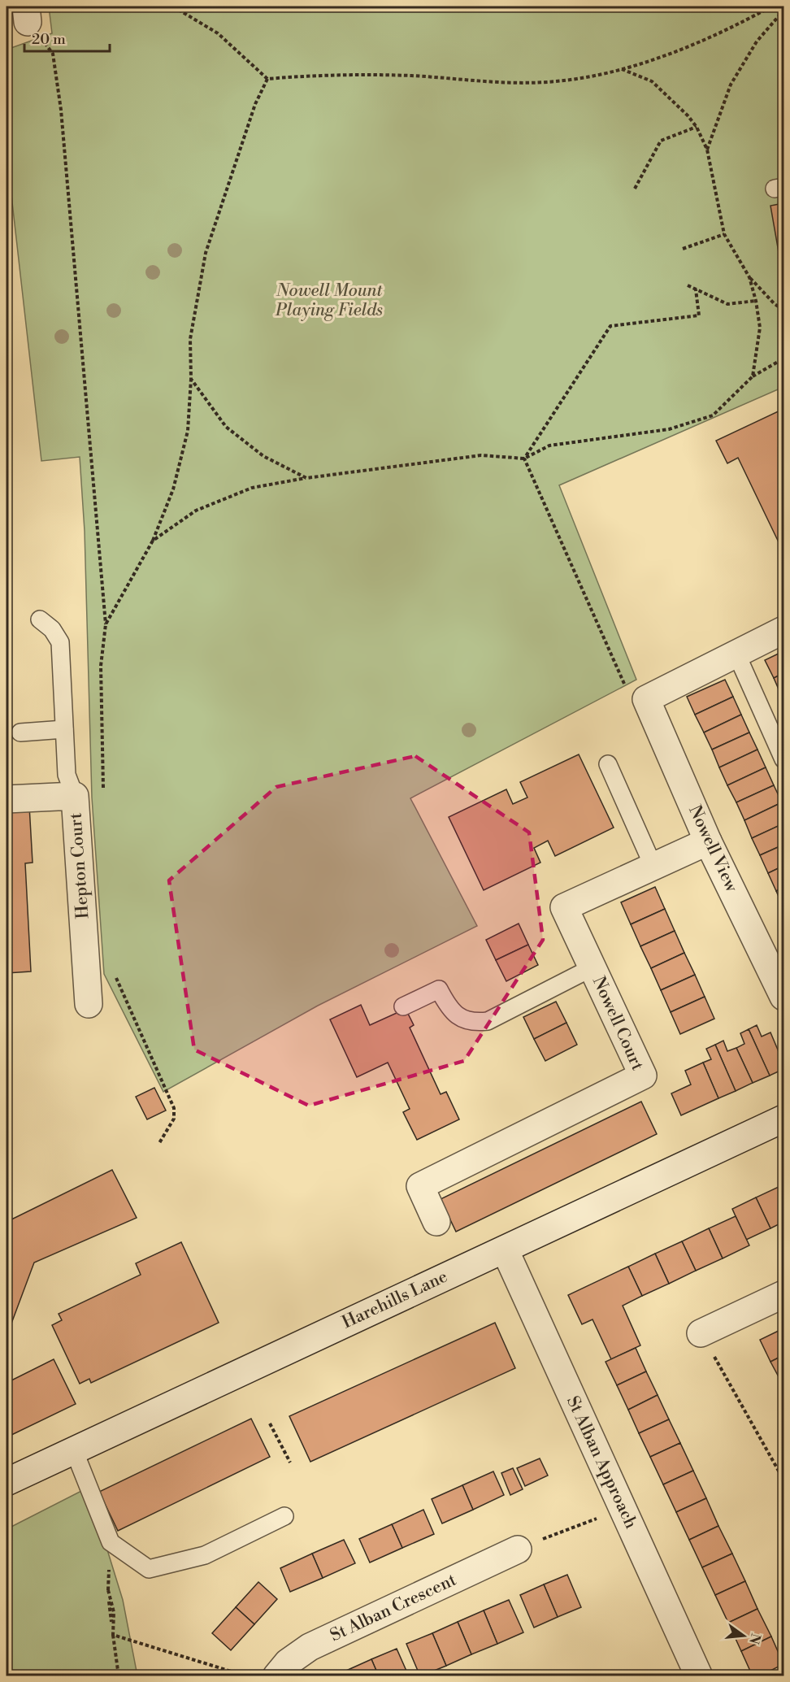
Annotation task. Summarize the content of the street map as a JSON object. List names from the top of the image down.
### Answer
{
  "streets": {
    "street": [
      "Nowell View",
      "Hepton Court",
      "Nowell Court",
      "Harehills Lane",
      "St Alban Approach",
      "St Alban Crescent"
    ]
  },
  "crossings": [
    ["Nowell View", "Nowell Court"],
    ["Harehills Lane", "St Alban Approach"]
  ],
  "parks": ["Nowell Mount Playing Fields"],
  "scale_bar": "20 m",
  "north": "right"
}
